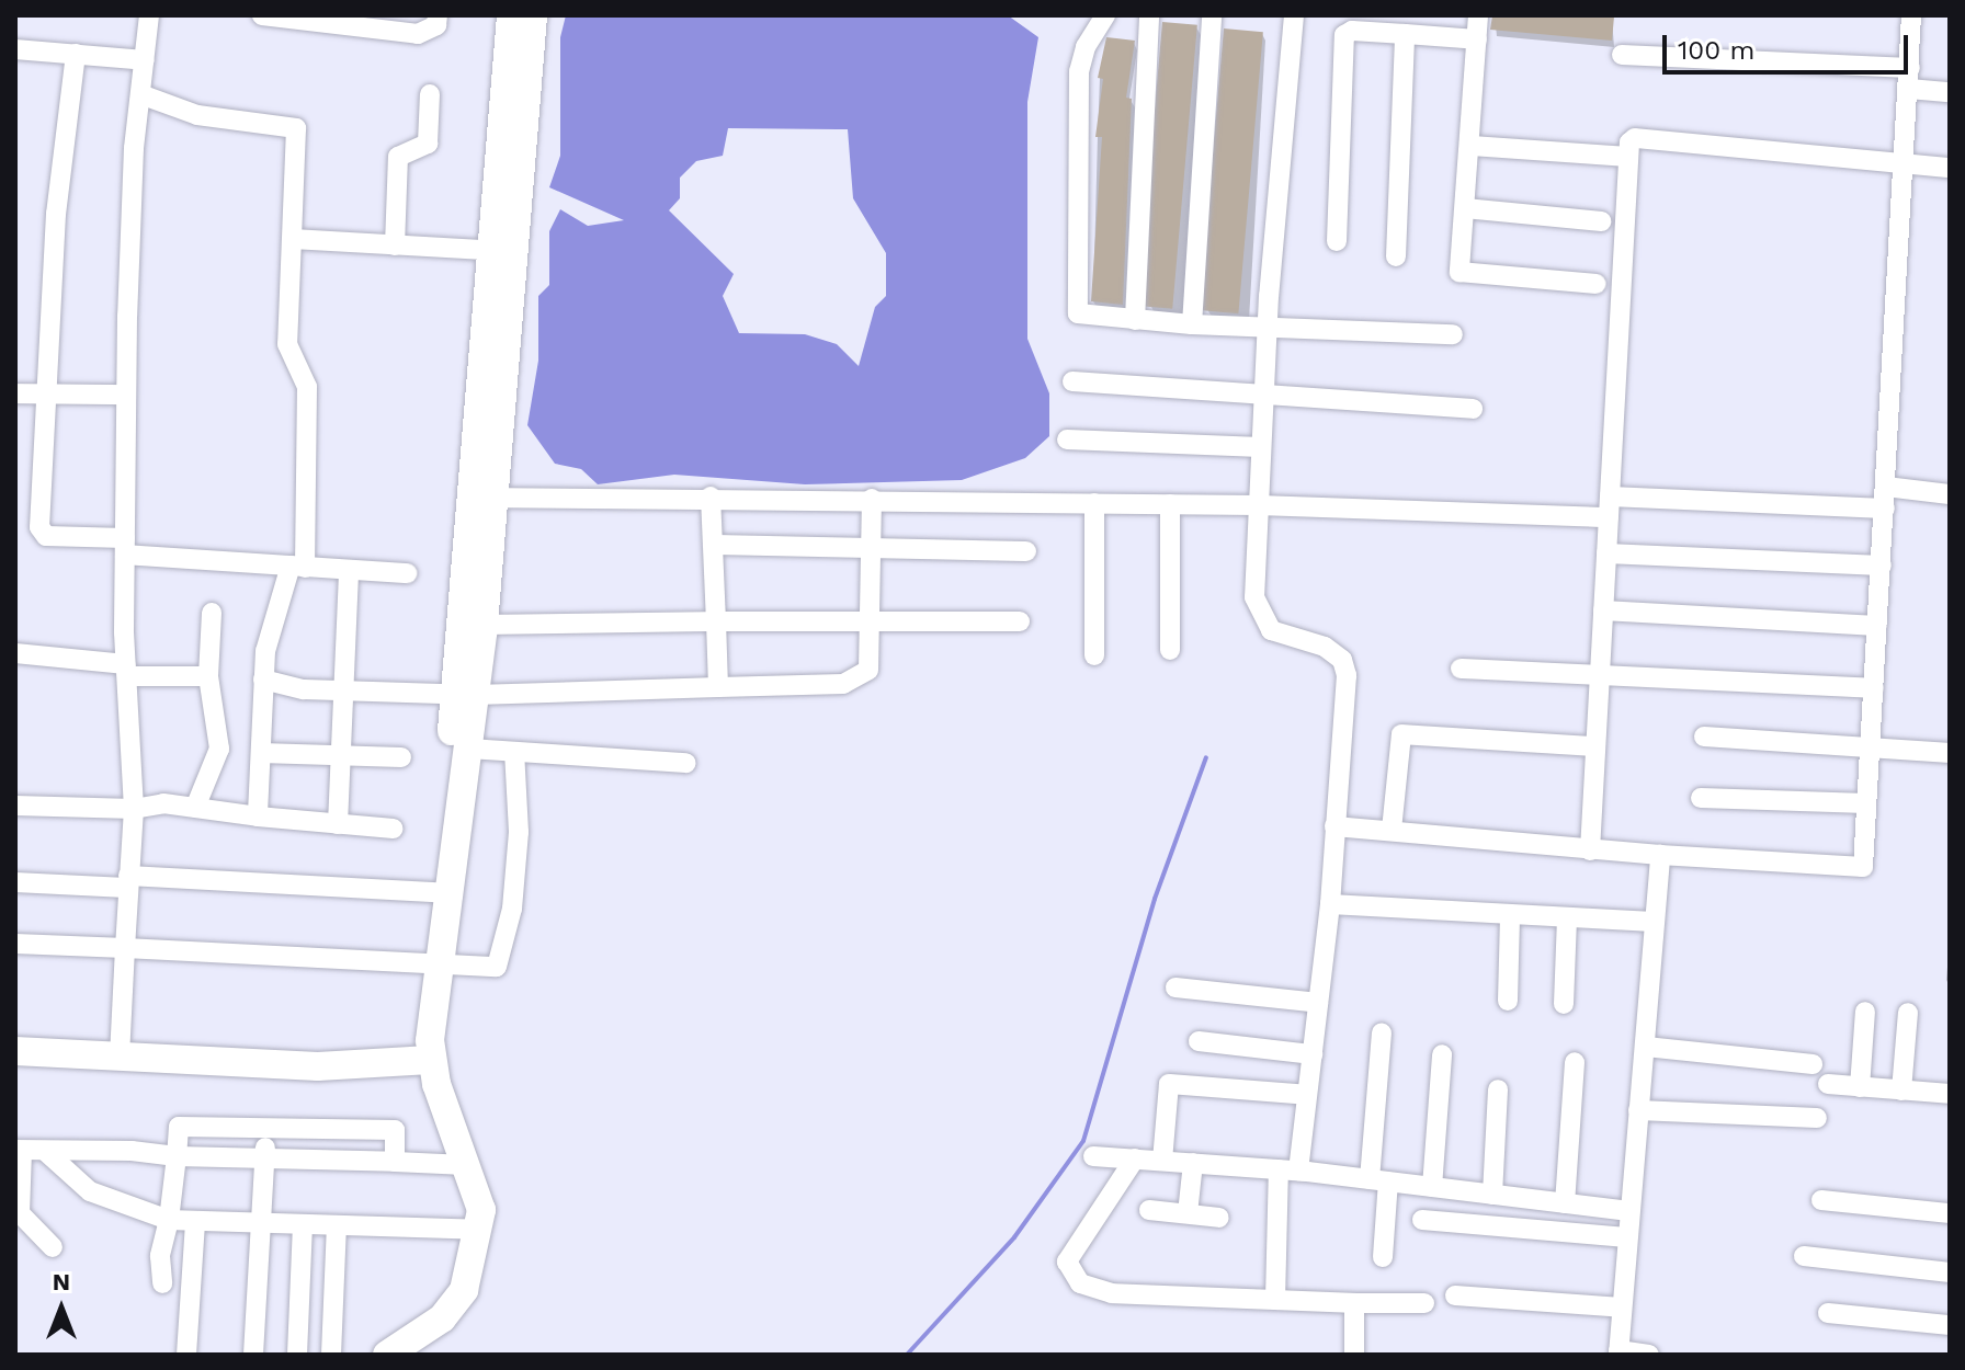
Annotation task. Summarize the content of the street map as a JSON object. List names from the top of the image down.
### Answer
{
  "scale_bar": "100 m",
  "north": "top"
}
